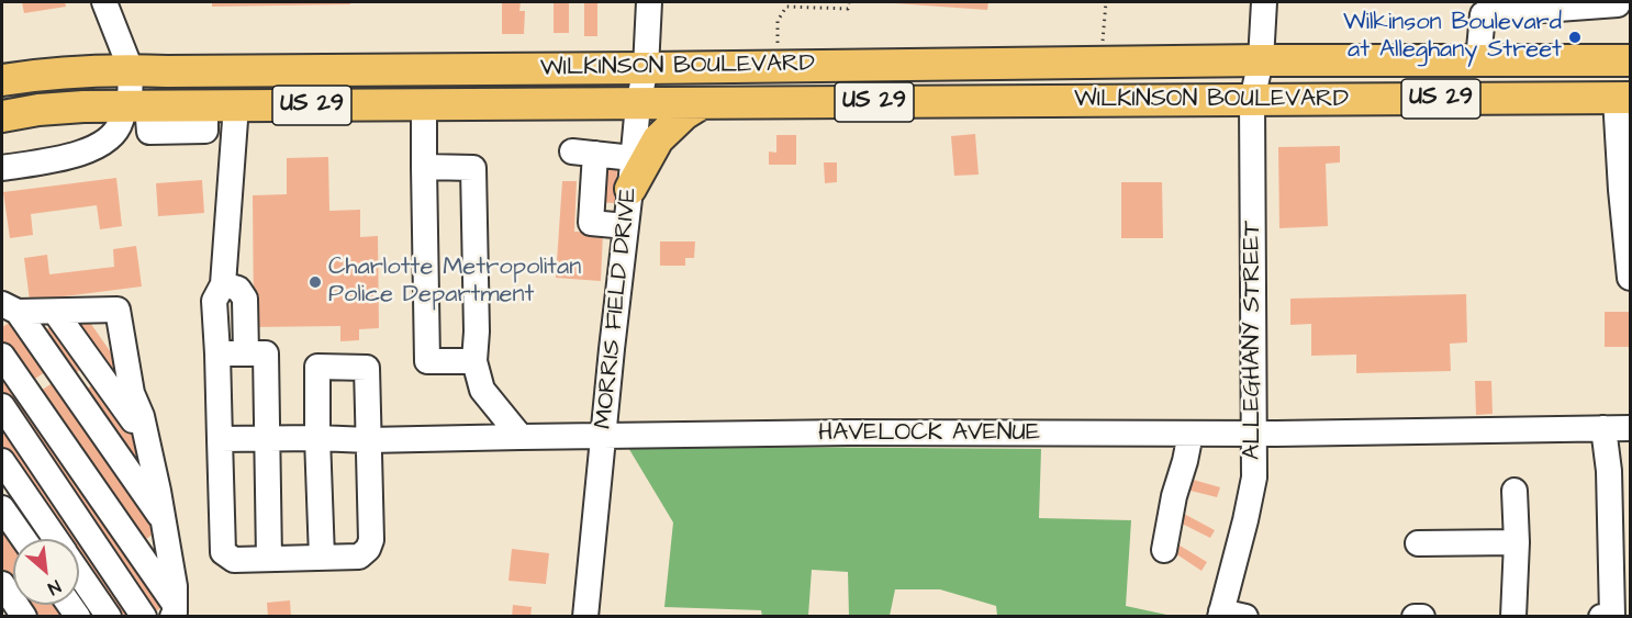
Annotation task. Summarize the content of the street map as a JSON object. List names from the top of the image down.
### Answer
{
  "streets": {
    "main road": ["WILKINSON BOULEVARD", "US 29"],
    "street": ["MORRIS FIELD DRIVE", "ALLEGHANY STREET", "HAVELOCK AVENUE"]
  },
  "crossings": [
    ["WILKINSON BOULEVARD", "MORRIS FIELD DRIVE"],
    ["WILKINSON BOULEVARD", "ALLEGHANY STREET"],
    ["MORRIS FIELD DRIVE", "HAVELOCK AVENUE"],
    ["ALLEGHANY STREET", "HAVELOCK AVENUE"]
  ],
  "places": ["Wilkinson Boulevard at Alleghany Street", "Charlotte Metropolitan Police Department"],
  "north": "bottom right"
}
